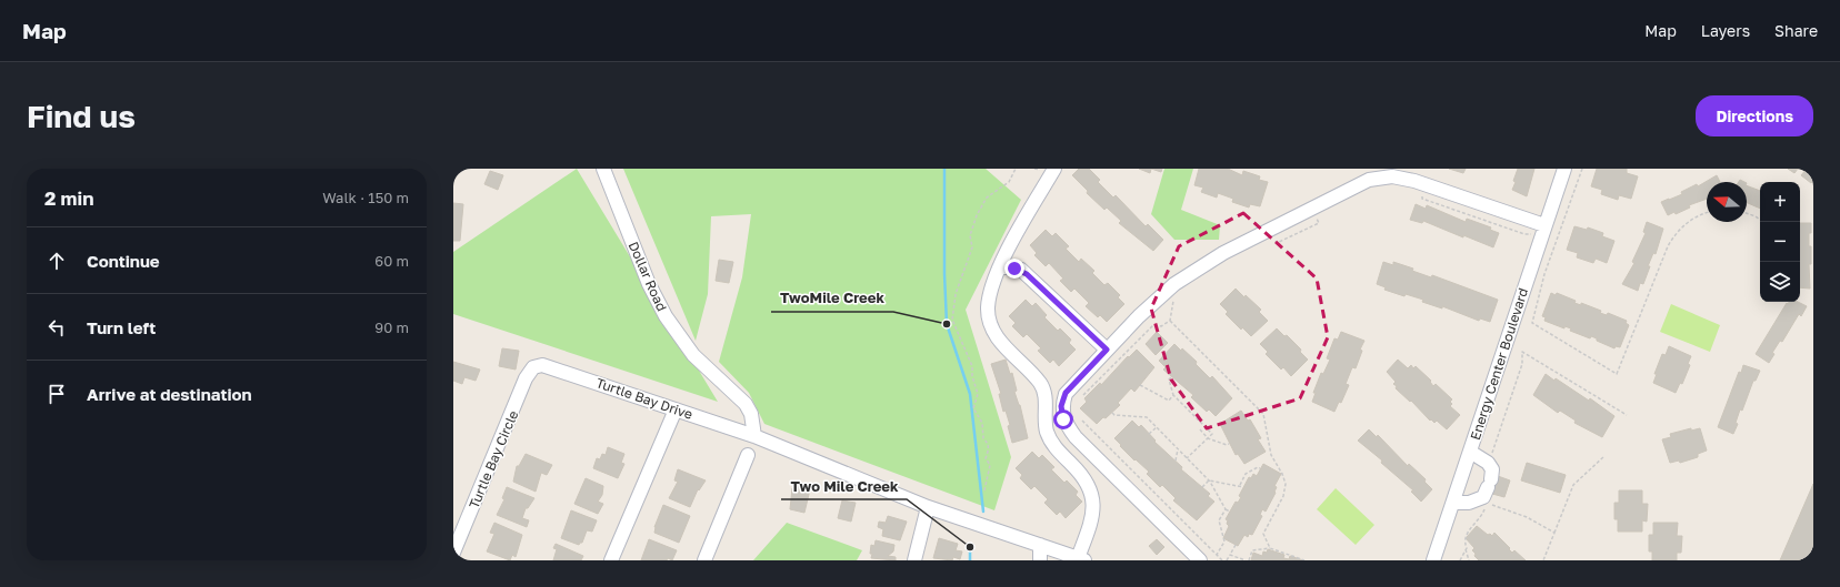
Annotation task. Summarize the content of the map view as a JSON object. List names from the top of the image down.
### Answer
{
  "streets": {
    "street": [
      "Dollar Road",
      "Energy Center Boulevard",
      "Turtle Bay Drive",
      "Turtle Bay Circle"
    ]
  },
  "crossings": [
    ["Dollar Road", "Turtle Bay Drive"],
    ["Turtle Bay Drive", "Turtle Bay Circle"]
  ],
  "places": ["TwoMile Creek", "Two Mile Creek"],
  "north": "left",
  "page": {
    "header": "Map",
    "nav": ["Map", "Layers", "Share"],
    "buttons": "Directions",
    "title": "Find us",
    "heading": ["2 min", "Walk · 150 m"],
    "map_buttons": ["+", "−"],
    "list": [
      ["Continue", "60 m"],
      ["Turn left", "90 m"],
      "Arrive at destination"
    ]
  }
}
